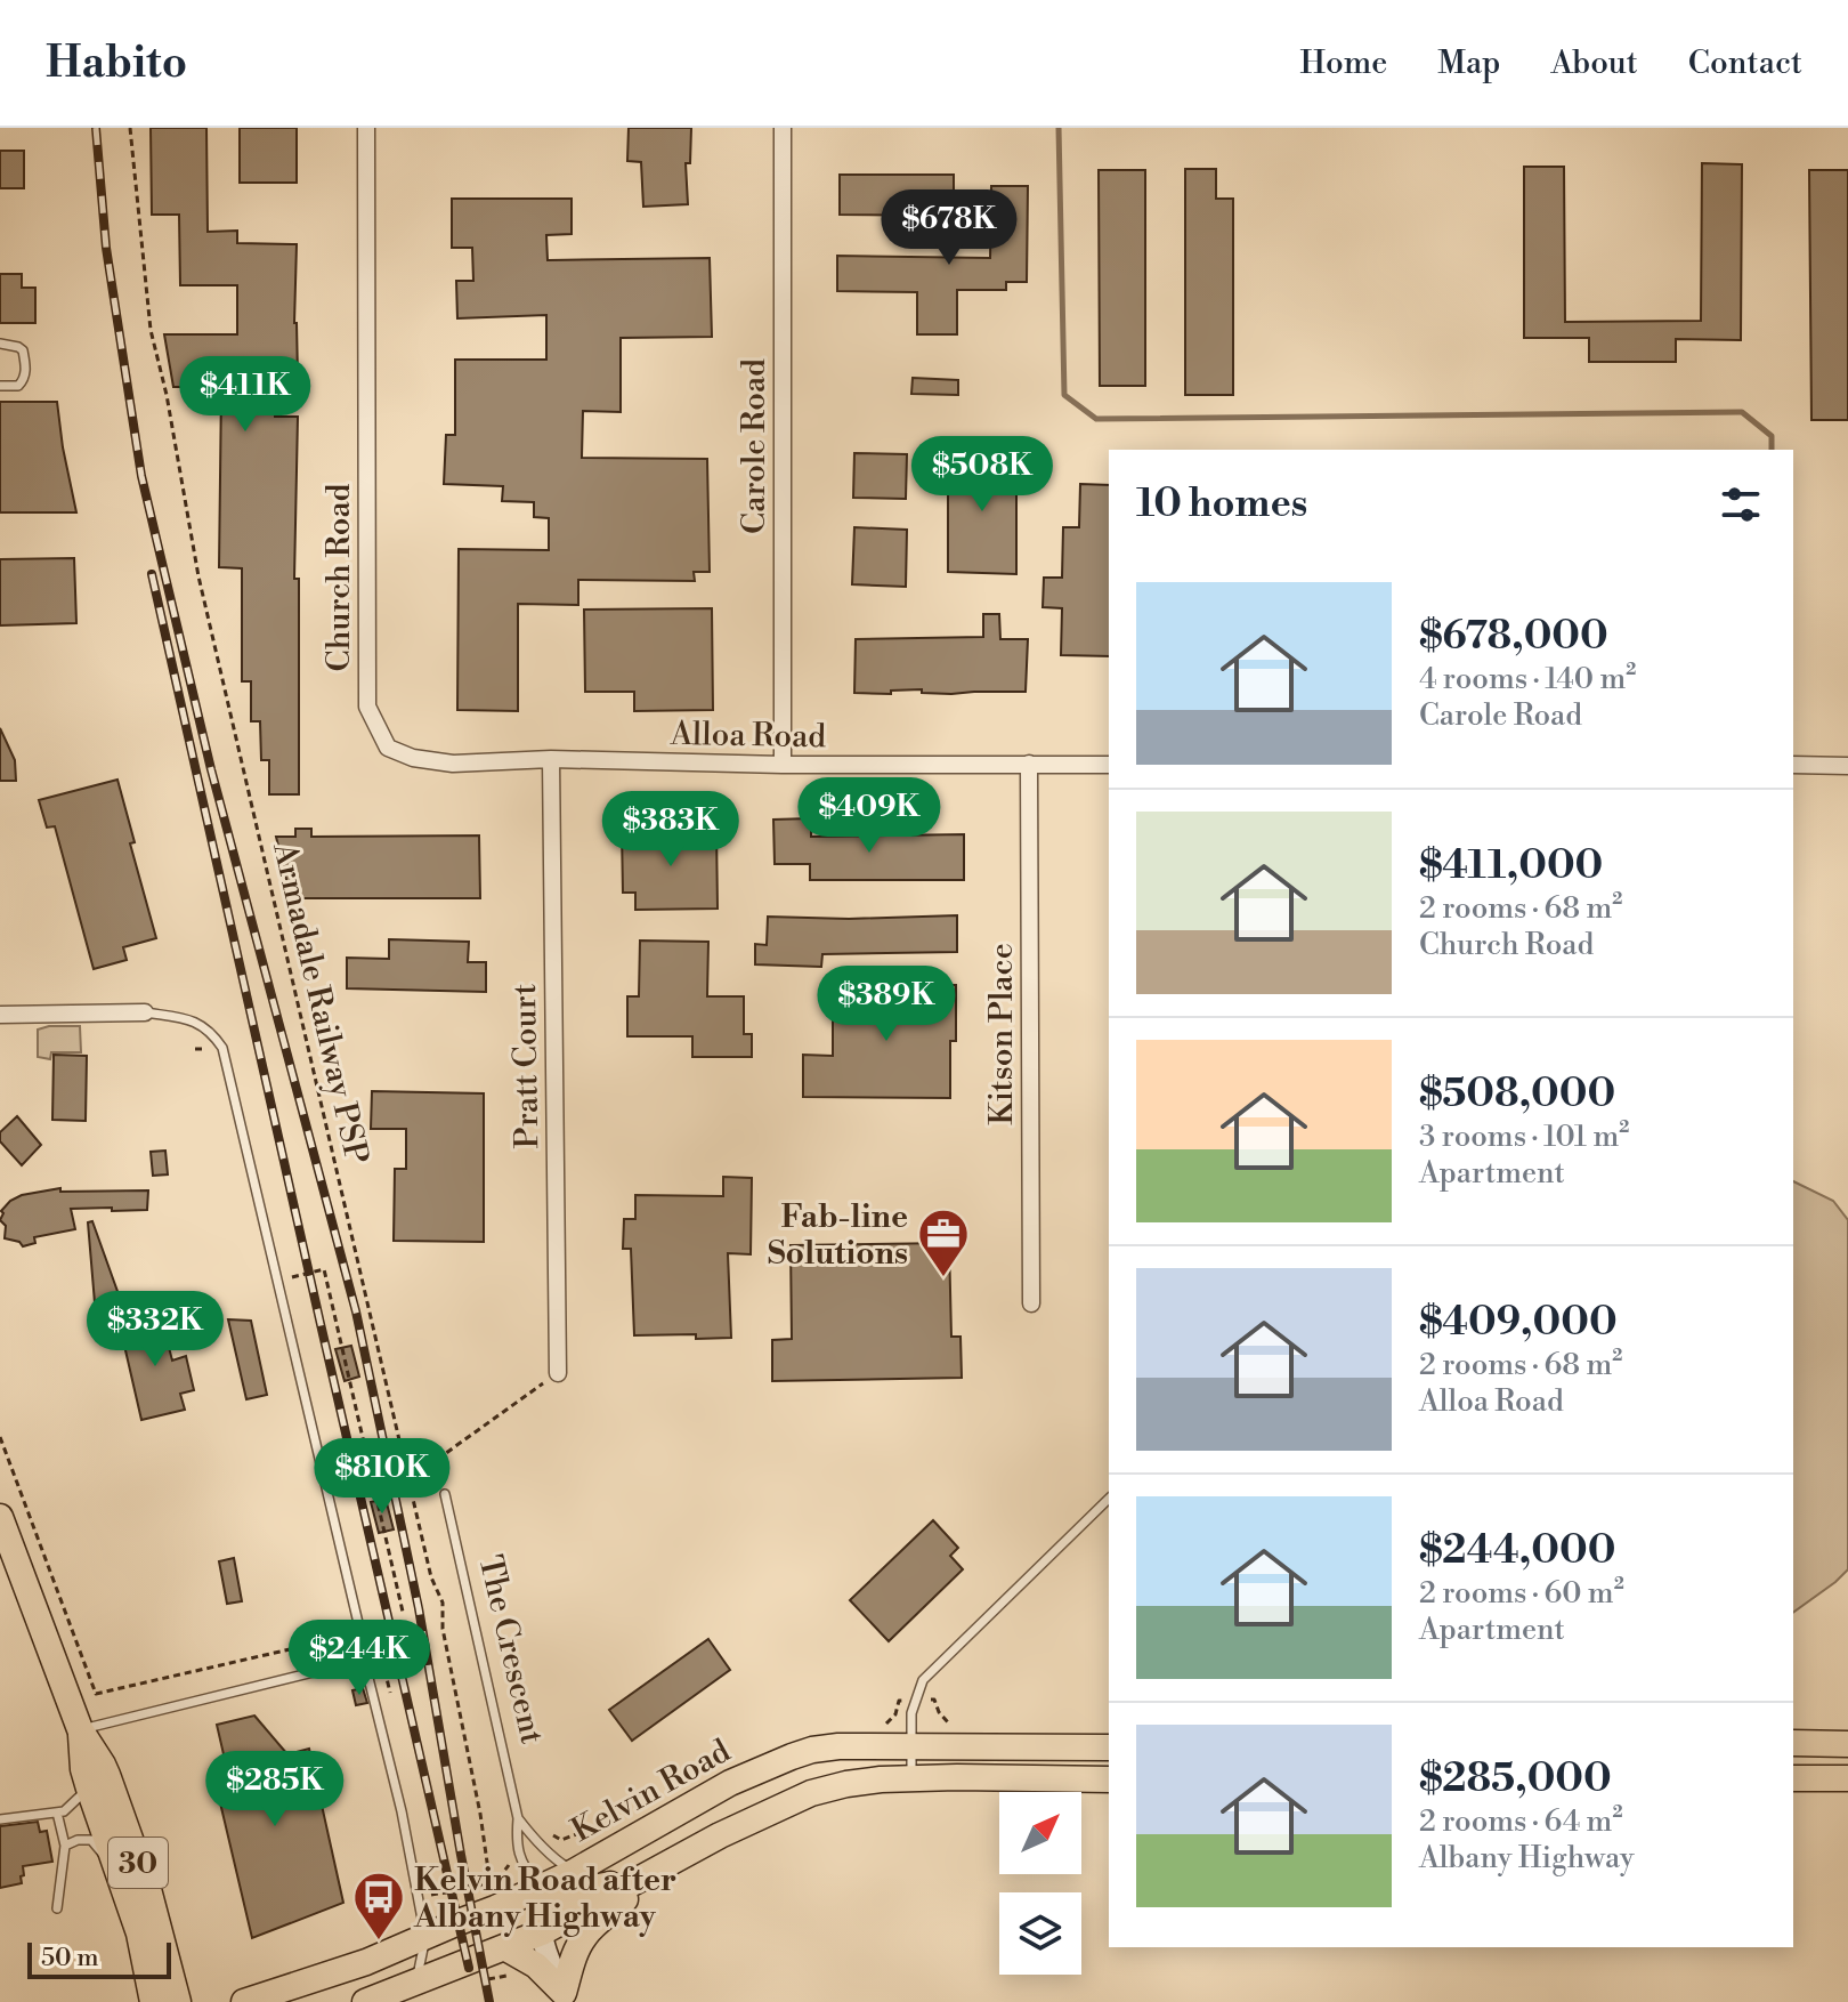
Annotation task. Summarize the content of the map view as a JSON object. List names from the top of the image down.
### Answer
{
  "streets": {
    "main road": ["The Crescent", "Kelvin Road", "30"],
    "street": [
      "Carole Road",
      "Church Road",
      "Alloa Road",
      "Kitson Place",
      "Pratt Court"
    ],
    "path": ["Armadale Railway PSP"]
  },
  "crossings": [
    ["Carole Road", "Alloa Road"],
    ["Church Road", "Alloa Road"],
    ["Alloa Road", "Kitson Place"],
    ["Alloa Road", "Pratt Court"],
    ["The Crescent", "Kelvin Road"]
  ],
  "places": {
    "office": ["Fab-line Solutions"],
    "bus stop": ["Kelvin Road after Albany Highway"]
  },
  "scale_bar": "50 m",
  "north": "top right",
  "page": {
    "header": "Habito",
    "nav": [
      "Home",
      "Map",
      "About",
      "Contact"
    ],
    "price": [
      "$678K",
      "$411K",
      "$508K",
      "$409K",
      "$383K",
      "$389K",
      "$332K",
      "$810K",
      "$244K",
      "$285K"
    ],
    "heading": "10 homes",
    "list": [
      {
        "name": "$678,000",
        "note": "4 rooms · 140 m² · Carole Road"
      },
      {
        "name": "$411,000",
        "note": "2 rooms · 68 m² · Church Road"
      },
      {
        "name": "$508,000",
        "note": "3 rooms · 101 m² · Apartment"
      },
      {
        "name": "$409,000",
        "note": "2 rooms · 68 m² · Alloa Road"
      },
      {
        "name": "$244,000",
        "note": "2 rooms · 60 m² · Apartment"
      },
      {
        "name": "$285,000",
        "note": "2 rooms · 64 m² · Albany Highway"
      }
    ],
    "scale": "50 m"
  }
}
